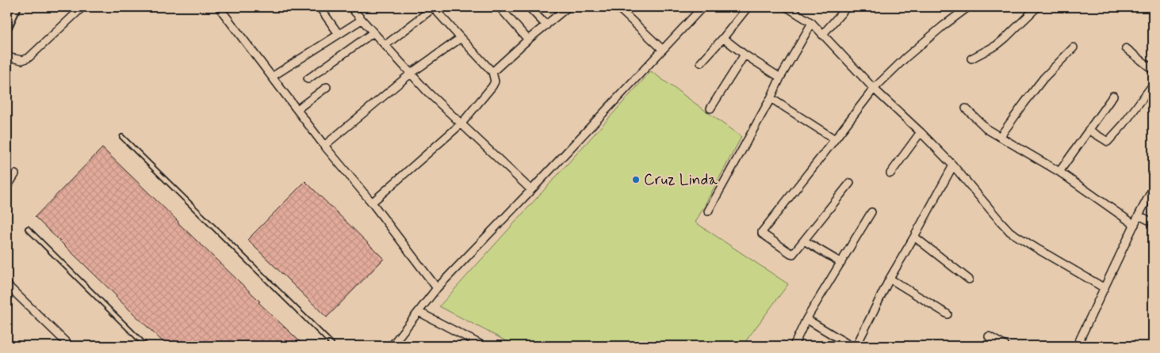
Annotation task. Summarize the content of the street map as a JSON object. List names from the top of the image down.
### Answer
{
  "places": ["Cruz Linda"]
}
